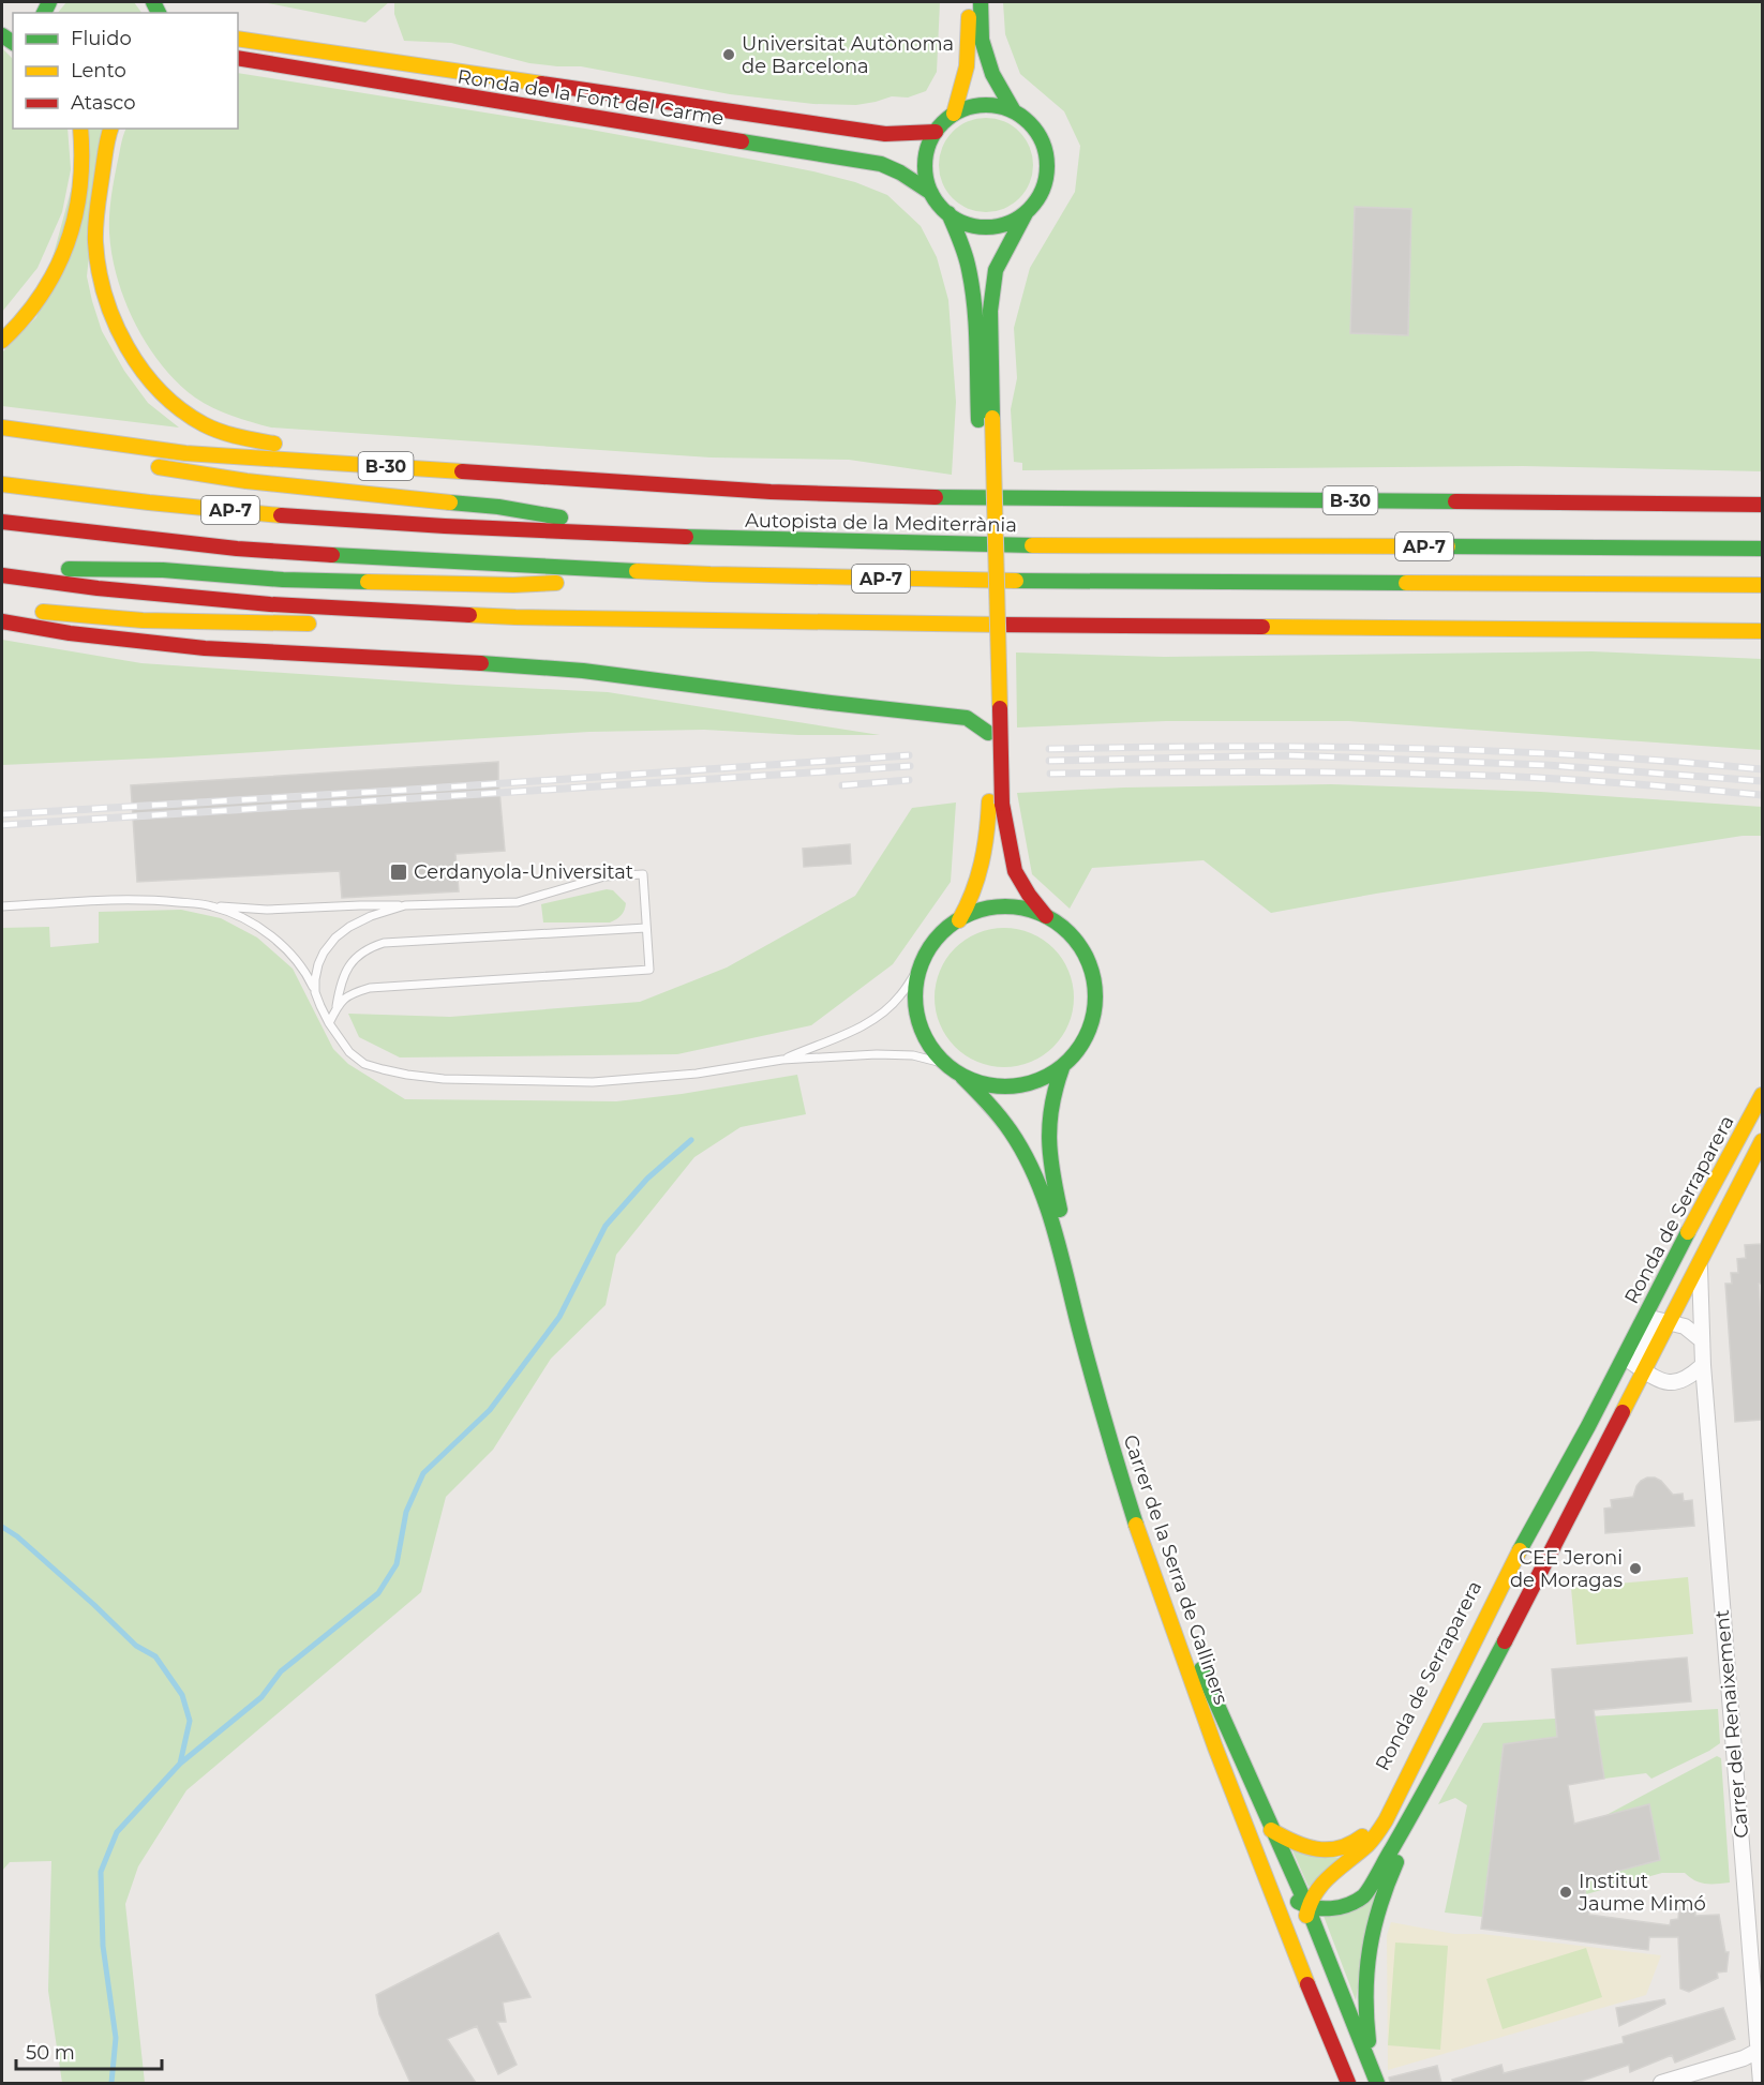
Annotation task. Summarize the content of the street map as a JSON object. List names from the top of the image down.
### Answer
{
  "streets": {
    "main road": [
      "Ronda de la Font del Carme",
      "B-30",
      "AP-7",
      "Autopista de la Mediterrània",
      "Ronda de Serraparera",
      "Carrer de la Serra de Galliners"
    ],
    "street": ["Carrer del Renaixement"]
  },
  "crossings": [
    ["Ronda de Serraparera", "Carrer de la Serra de Galliners"]
  ],
  "places": {
    "other": ["Universitat Autònoma de Barcelona", "CEE Jeroni de Moragas", "Institut Jaume Mimó"],
    "transit": ["Cerdanyola-Universitat"]
  },
  "legend": ["Fluido", "Lento", "Atasco"],
  "scale_bar": "50 m"
}
